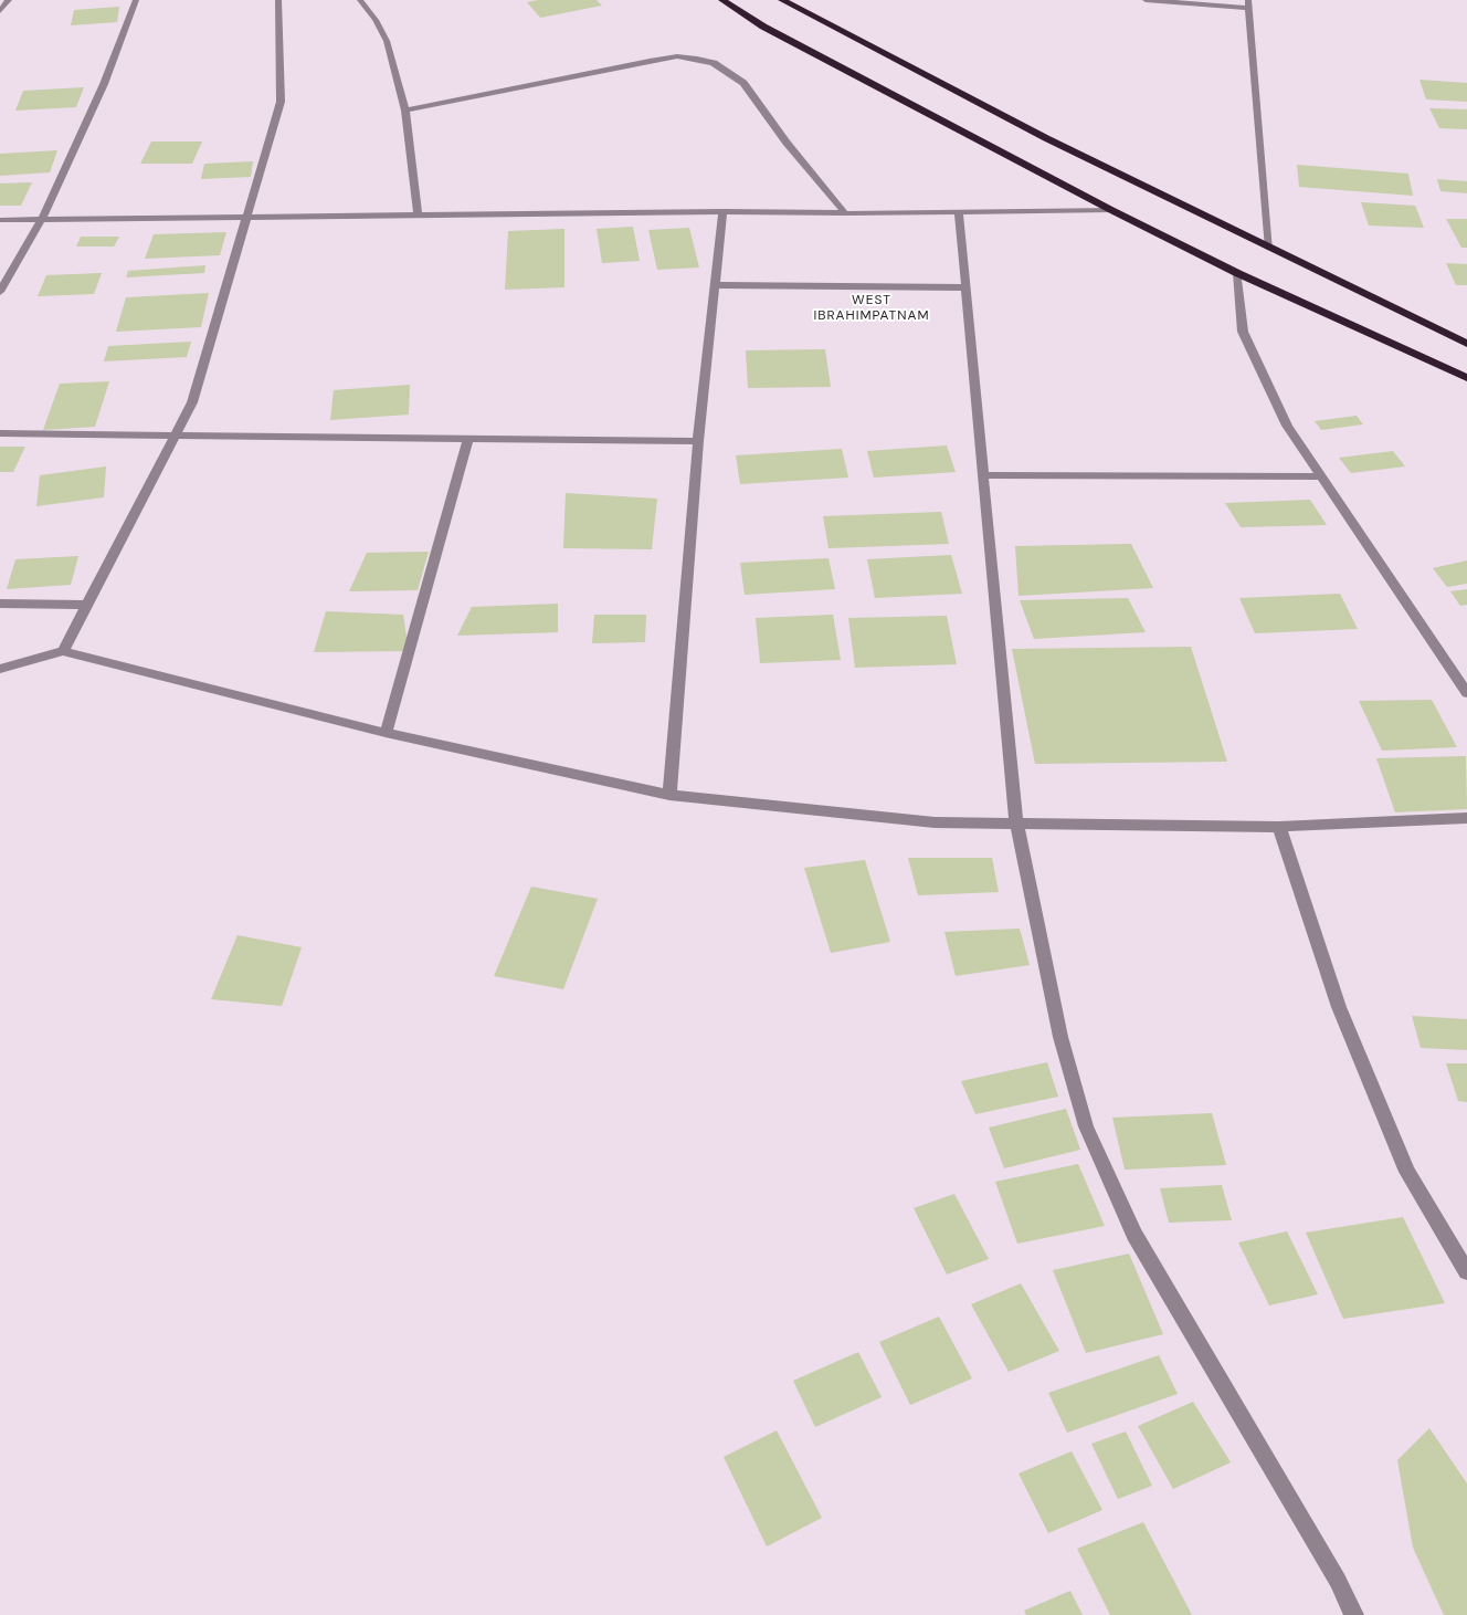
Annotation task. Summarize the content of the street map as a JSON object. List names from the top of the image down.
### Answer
{
  "districts": ["WEST IBRAHIMPATNAM"]
}
